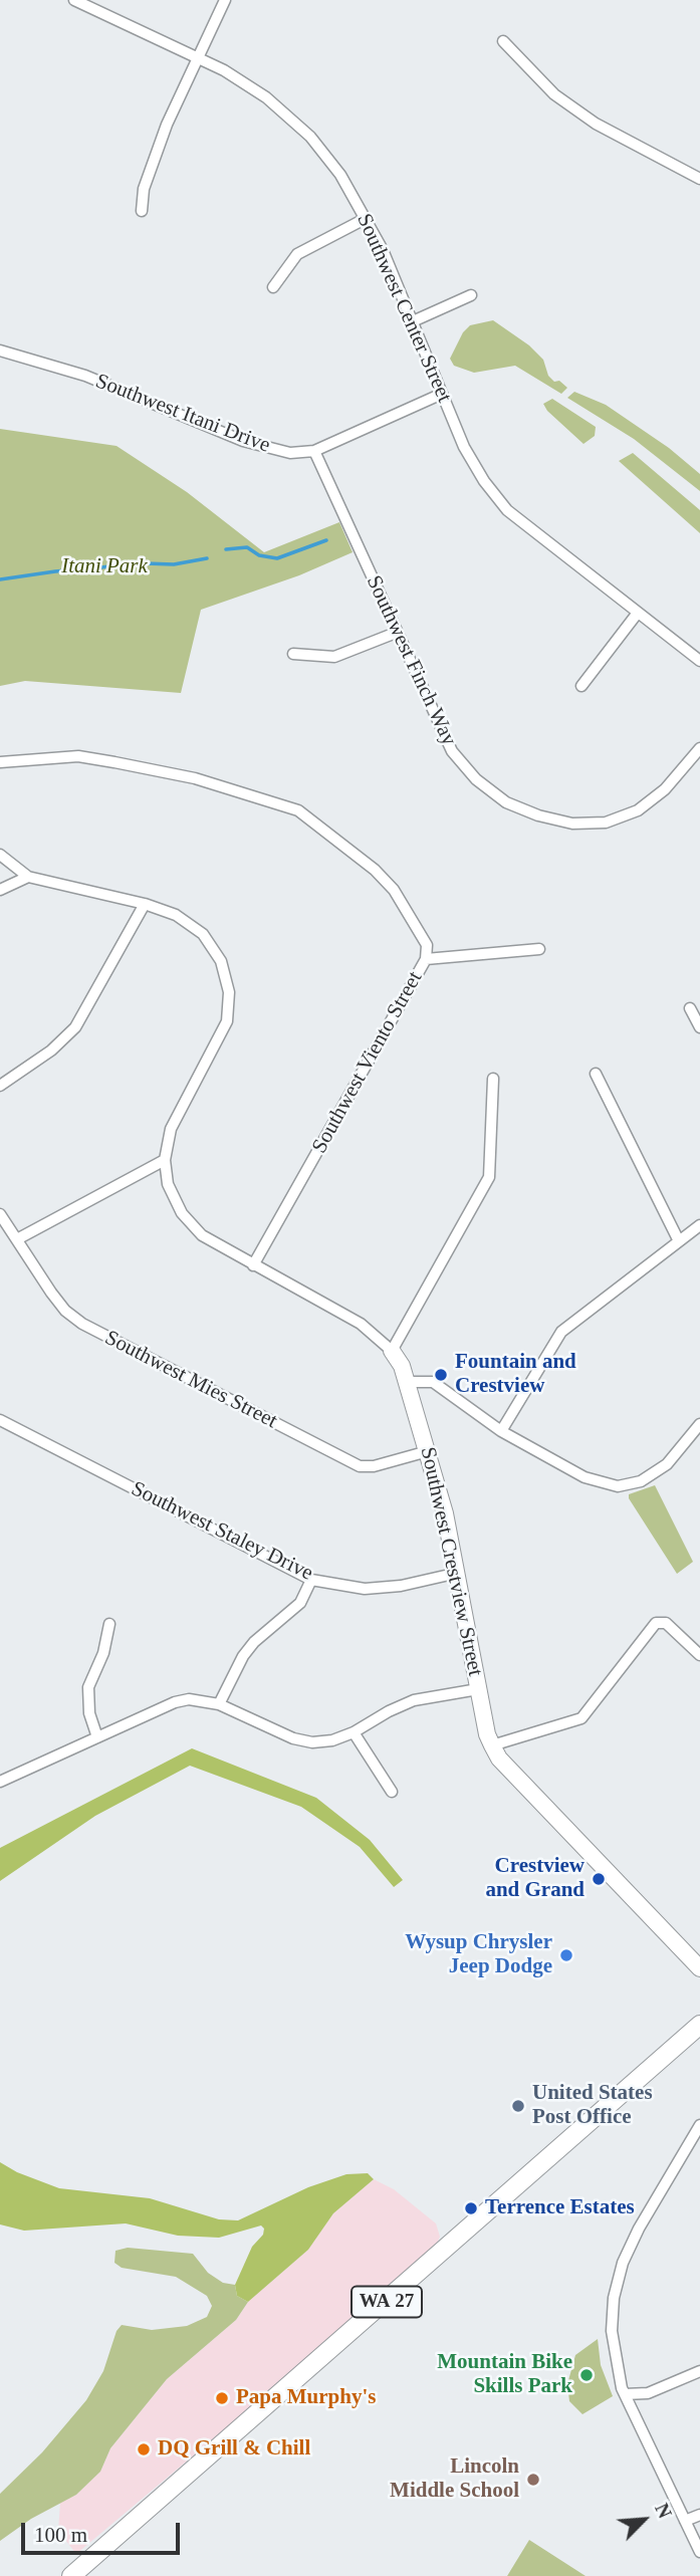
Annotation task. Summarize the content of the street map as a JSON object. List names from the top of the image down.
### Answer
{
  "streets": {
    "main road": ["WA 27"],
    "street": [
      "Southwest Center Street",
      "Southwest Itani Drive",
      "Southwest Finch Way",
      "Southwest Viento Street",
      "Southwest Mies Street",
      "Southwest Staley Drive",
      "Southwest Crestview Street"
    ]
  },
  "crossings": [
    ["Southwest Center Street", "Southwest Itani Drive"],
    ["Southwest Itani Drive", "Southwest Finch Way"],
    ["Southwest Viento Street", "Southwest Crestview Street"],
    ["Southwest Mies Street", "Southwest Crestview Street"],
    ["Southwest Staley Drive", "Southwest Crestview Street"]
  ],
  "parks": ["Itani Park"],
  "places": [
    "Fountain and Crestview",
    "Crestview and Grand",
    "Wysup Chrysler Jeep Dodge",
    "United States Post Office",
    "Terrence Estates",
    "Mountain Bike Skills Park",
    "Papa Murphy's",
    "DQ Grill & Chill",
    "Lincoln Middle School"
  ],
  "scale_bar": "100 m",
  "north": "top right"
}
